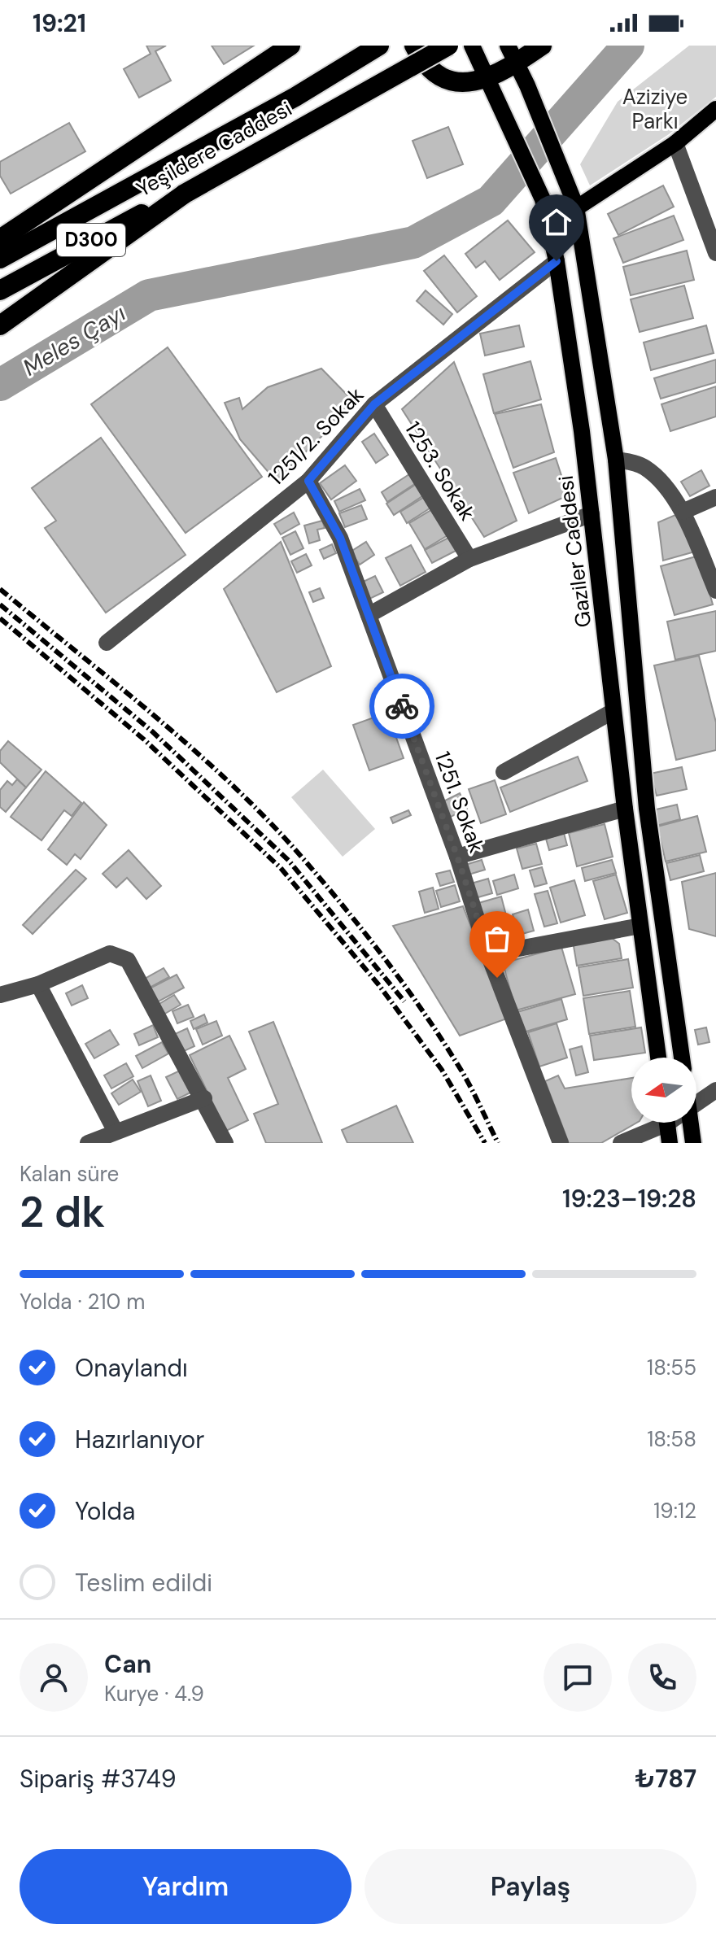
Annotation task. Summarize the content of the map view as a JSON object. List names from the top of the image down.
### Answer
{
  "streets": {
    "highway": ["Yeşildere Caddesi", "D300"],
    "main road": ["Gaziler Caddesi"],
    "street": ["1251/2. Sokak", "1253. Sokak", "1251. Sokak"]
  },
  "crossings": [
    ["1251/2. Sokak", "1253. Sokak"],
    ["1251/2. Sokak", "Gaziler Caddesi"],
    ["1251/2. Sokak", "1251. Sokak"]
  ],
  "water": ["Meles Çayı"],
  "parks": ["Aziziye Parkı"],
  "north": "left",
  "page": {
    "status": "19:21",
    "heading": ["2 dk", "Kalan süre", "19:23–19:28"],
    "panel": [
      "Can",
      "Kurye · 4.9",
      "Sipariş #3749",
      "₺787"
    ],
    "bar": "Yolda · 210 m",
    "list": [
      ["Onaylandı", "18:55"],
      ["Hazırlanıyor", "18:58"],
      ["Yolda", "19:12"],
      "Teslim edildi"
    ],
    "buttons": ["Yardım", "Paylaş"]
  }
}
